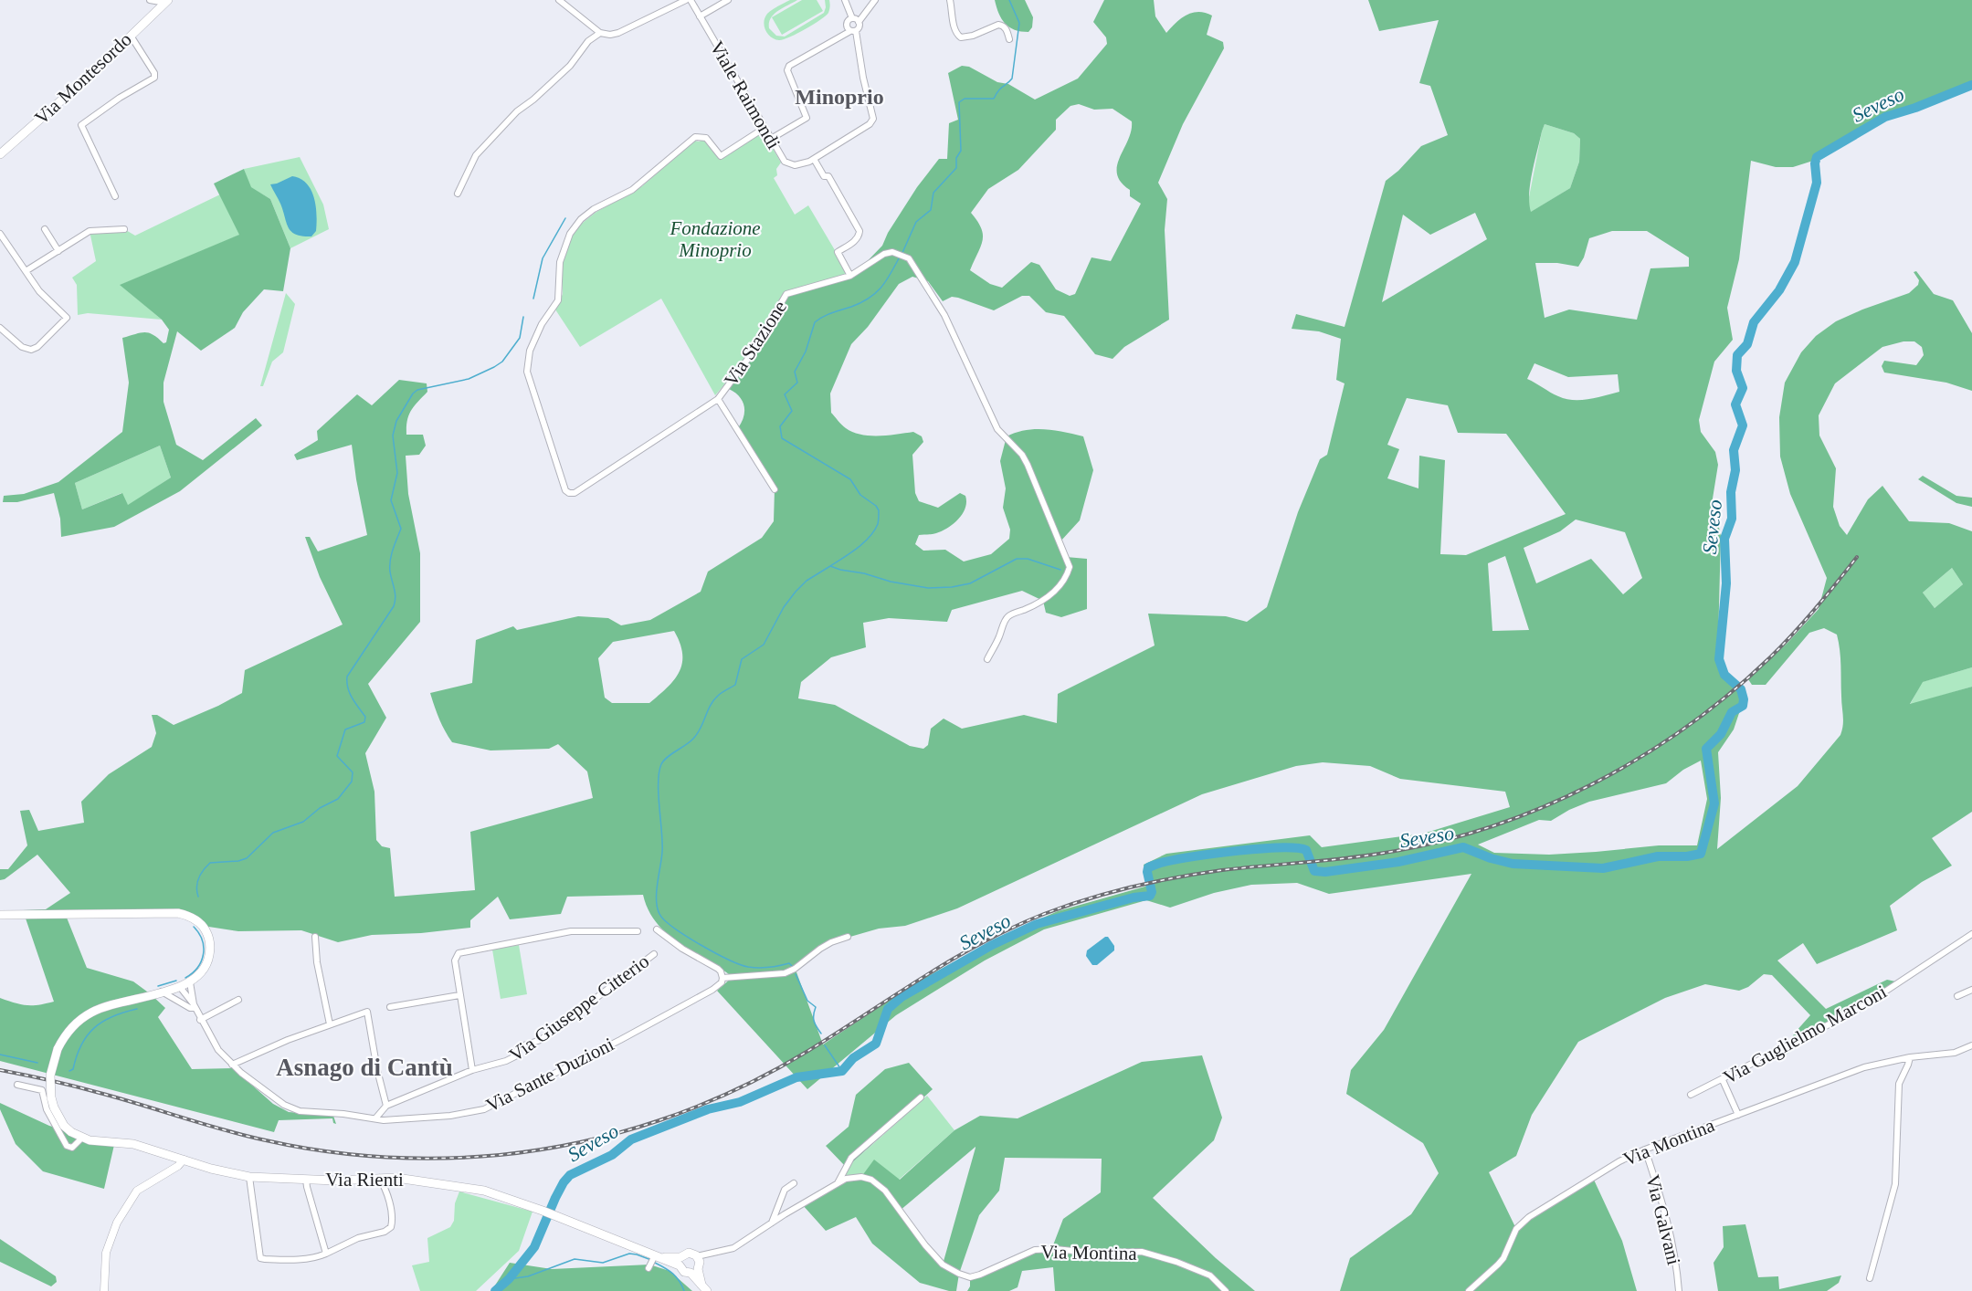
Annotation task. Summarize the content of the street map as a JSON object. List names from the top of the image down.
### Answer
{
  "streets": {
    "main road": ["Via Montesordo", "Via Rienti"],
    "street": [
      "Viale Raimondi",
      "Via Stazione",
      "Via Giuseppe Citterio",
      "Via Guglielmo Marconi",
      "Via Sante Duzioni",
      "Via Montina",
      "Via Galvani"
    ]
  },
  "crossings": [
    ["Via Montina", "Via Galvani"]
  ],
  "districts": ["Minoprio", "Asnago di Cantù"],
  "water": ["Seveso"],
  "parks": ["Fondazione Minoprio"]
}
